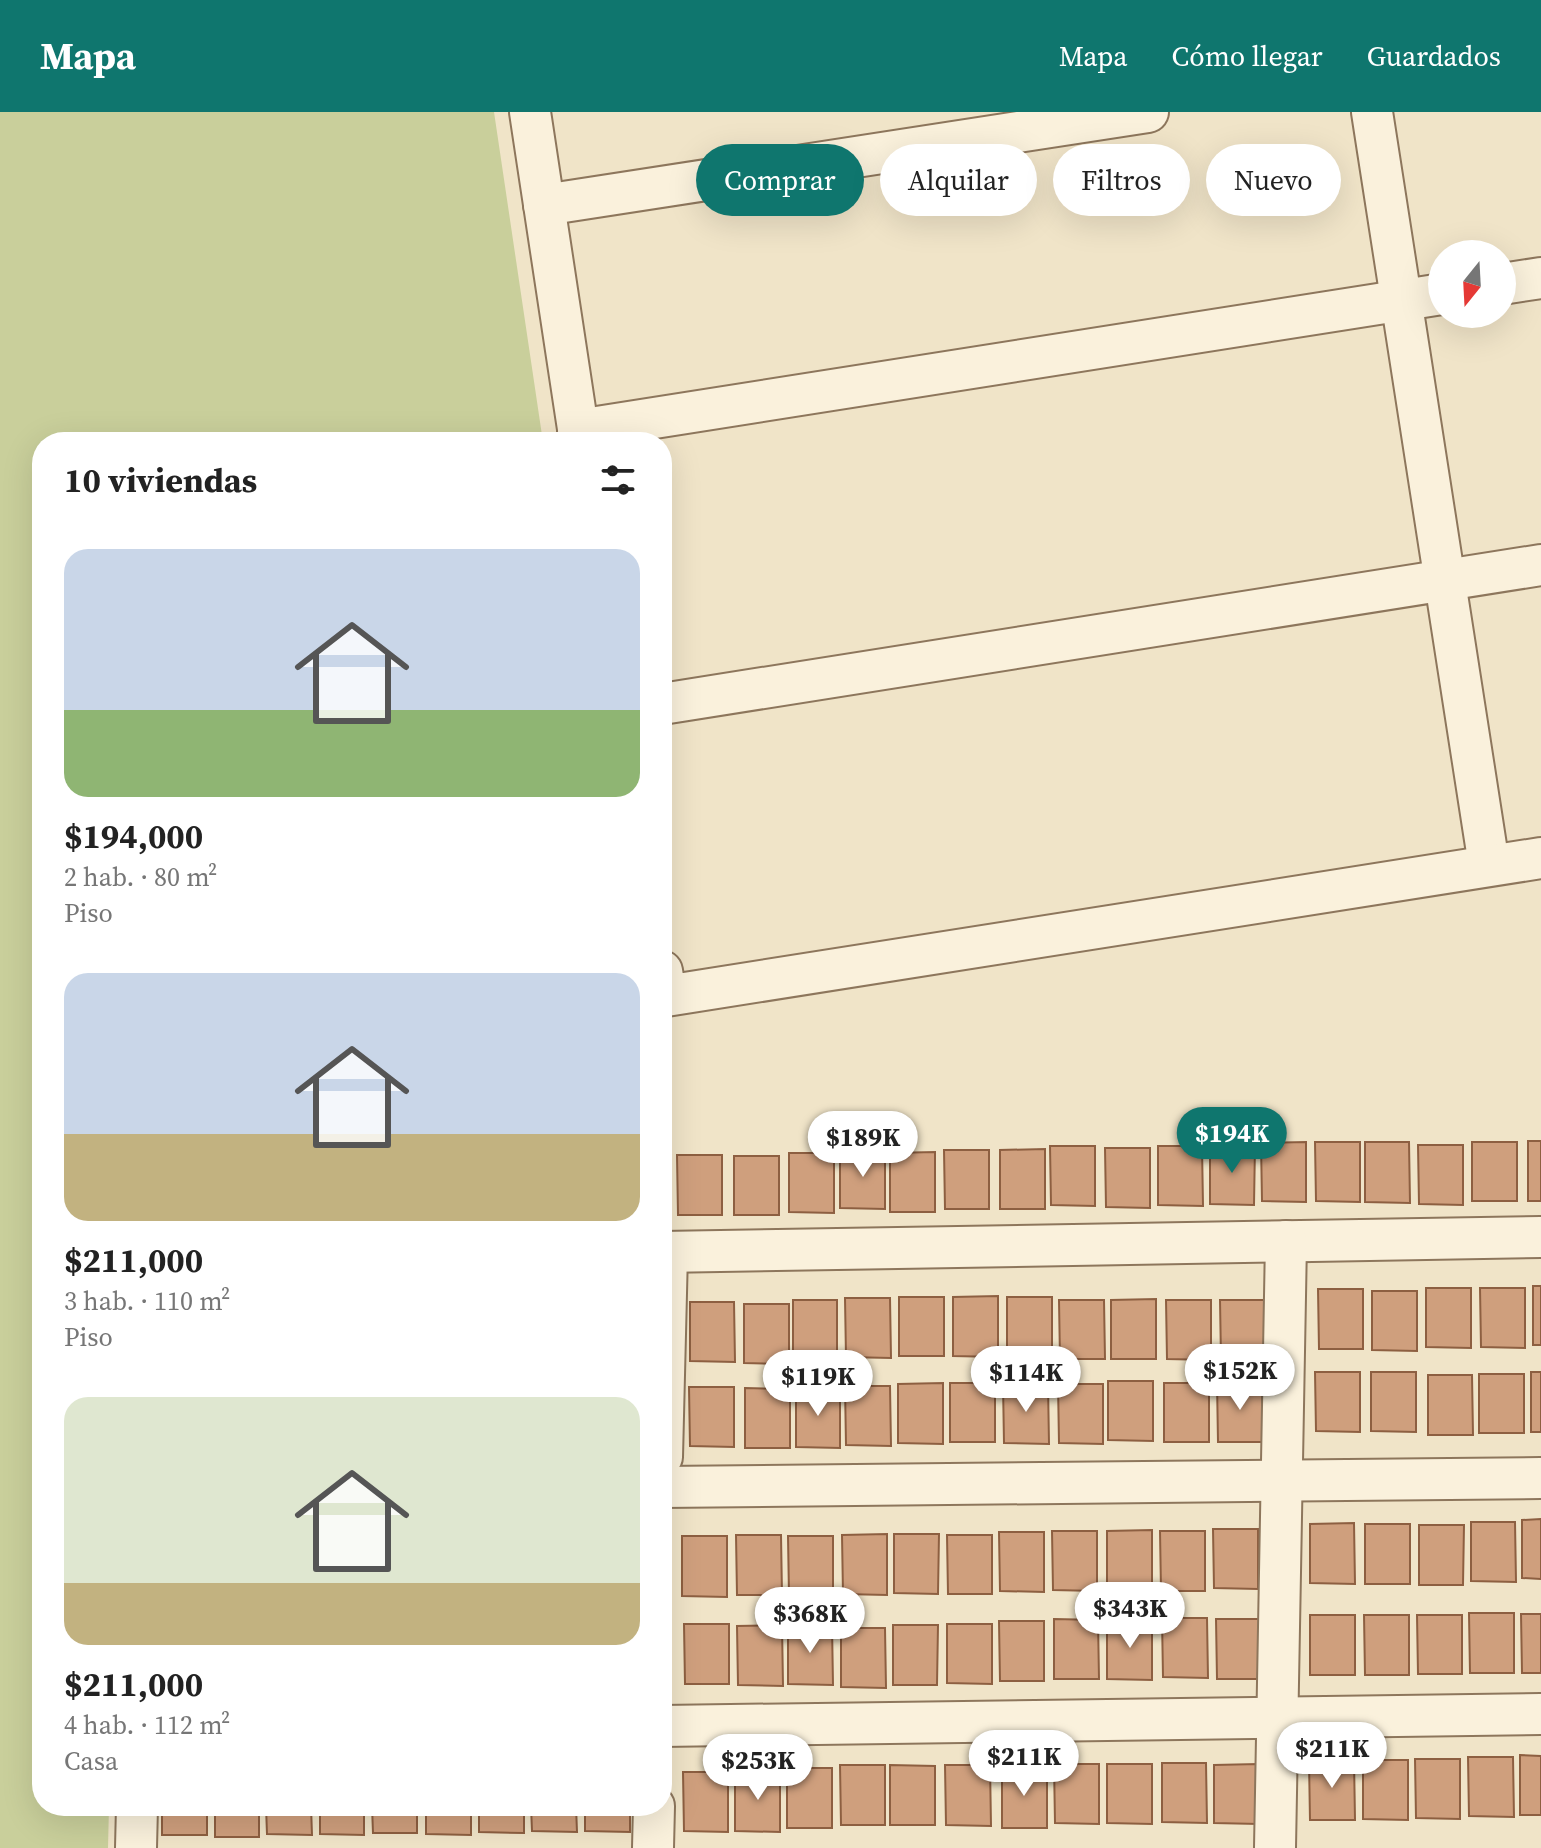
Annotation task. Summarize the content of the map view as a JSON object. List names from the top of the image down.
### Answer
{
  "north": "bottom",
  "page": {
    "header": "Mapa",
    "nav": ["Mapa", "Cómo llegar", "Guardados"],
    "chip": [
      "Comprar",
      "Alquilar",
      "Filtros",
      "Nuevo"
    ],
    "heading": "10 viviendas",
    "list": [
      {
        "name": "$194,000",
        "note": "2 hab. · 80 m² · Piso"
      },
      {
        "name": "$211,000",
        "note": "3 hab. · 110 m² · Piso"
      },
      {
        "name": "$211,000",
        "note": "4 hab. · 112 m² · Casa"
      }
    ],
    "price": [
      "$194K",
      "$189K",
      "$152K",
      "$114K",
      "$119K",
      "$343K",
      "$368K",
      "$211K",
      "$211K",
      "$253K"
    ]
  }
}
